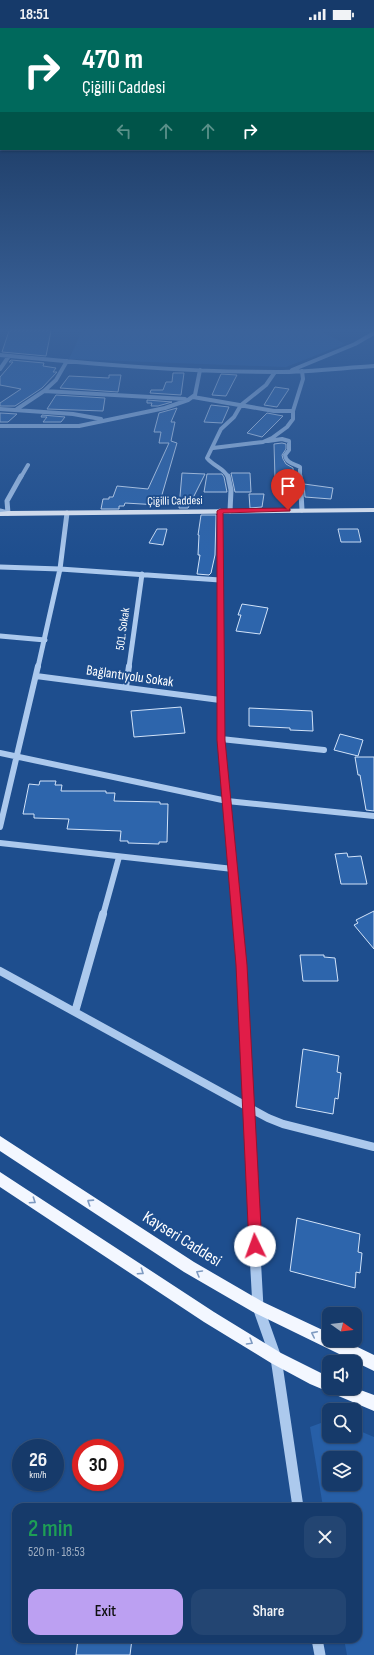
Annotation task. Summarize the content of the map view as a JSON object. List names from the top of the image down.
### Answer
{
  "streets": {
    "main road": ["Çiğilli Caddesi", "Kayseri Caddesi"],
    "street": ["501. Sokak", "Bağlantıyolu Sokak"]
  },
  "crossings": [
    ["501. Sokak", "Bağlantıyolu Sokak"]
  ],
  "north": "right",
  "page": {
    "status": "18:51",
    "turn": ["470 m", "Çiğilli Caddesi"],
    "speed": "26 km/h",
    "limit": "30",
    "heading": ["2 min", "520 m · 18:53"],
    "buttons": ["Exit", "Share"]
  }
}
